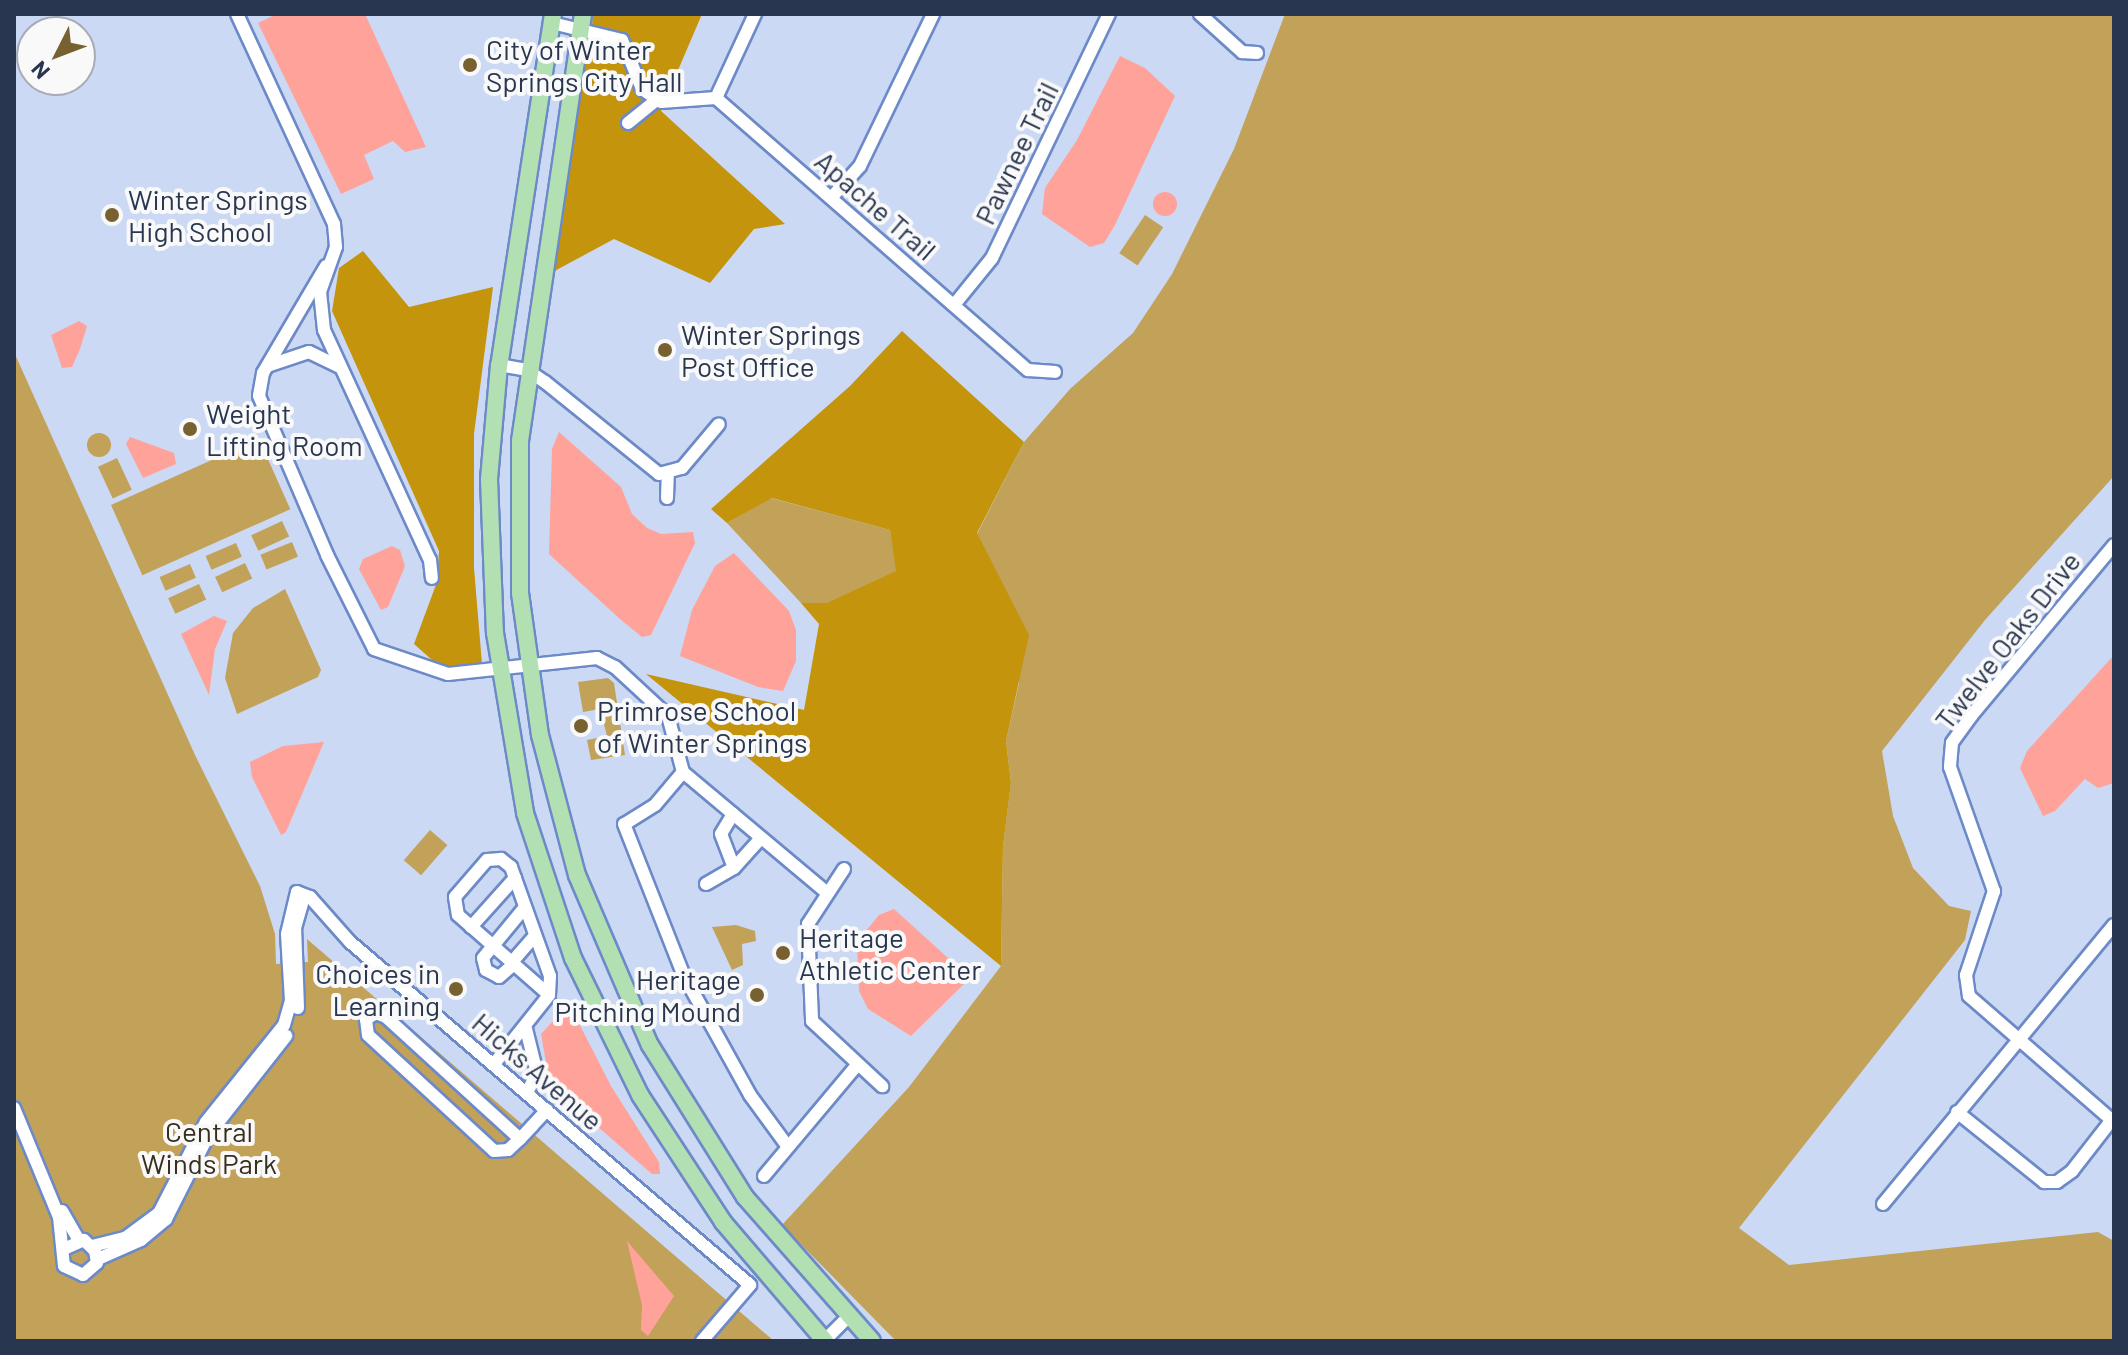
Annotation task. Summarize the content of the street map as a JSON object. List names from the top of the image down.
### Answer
{
  "streets": {
    "street": [
      "Pawnee Trail",
      "Apache Trail",
      "Twelve Oaks Drive",
      "Hicks Avenue"
    ]
  },
  "crossings": [
    ["Pawnee Trail", "Apache Trail"]
  ],
  "parks": ["Central Winds Park"],
  "places": [
    "City of Winter Springs City Hall",
    "Winter Springs High School",
    "Winter Springs Post Office",
    "Weight Lifting Room",
    "Primrose School of Winter Springs",
    "Heritage Athletic Center",
    "Choices in Learning",
    "Heritage Pitching Mound"
  ],
  "north": "bottom left"
}
